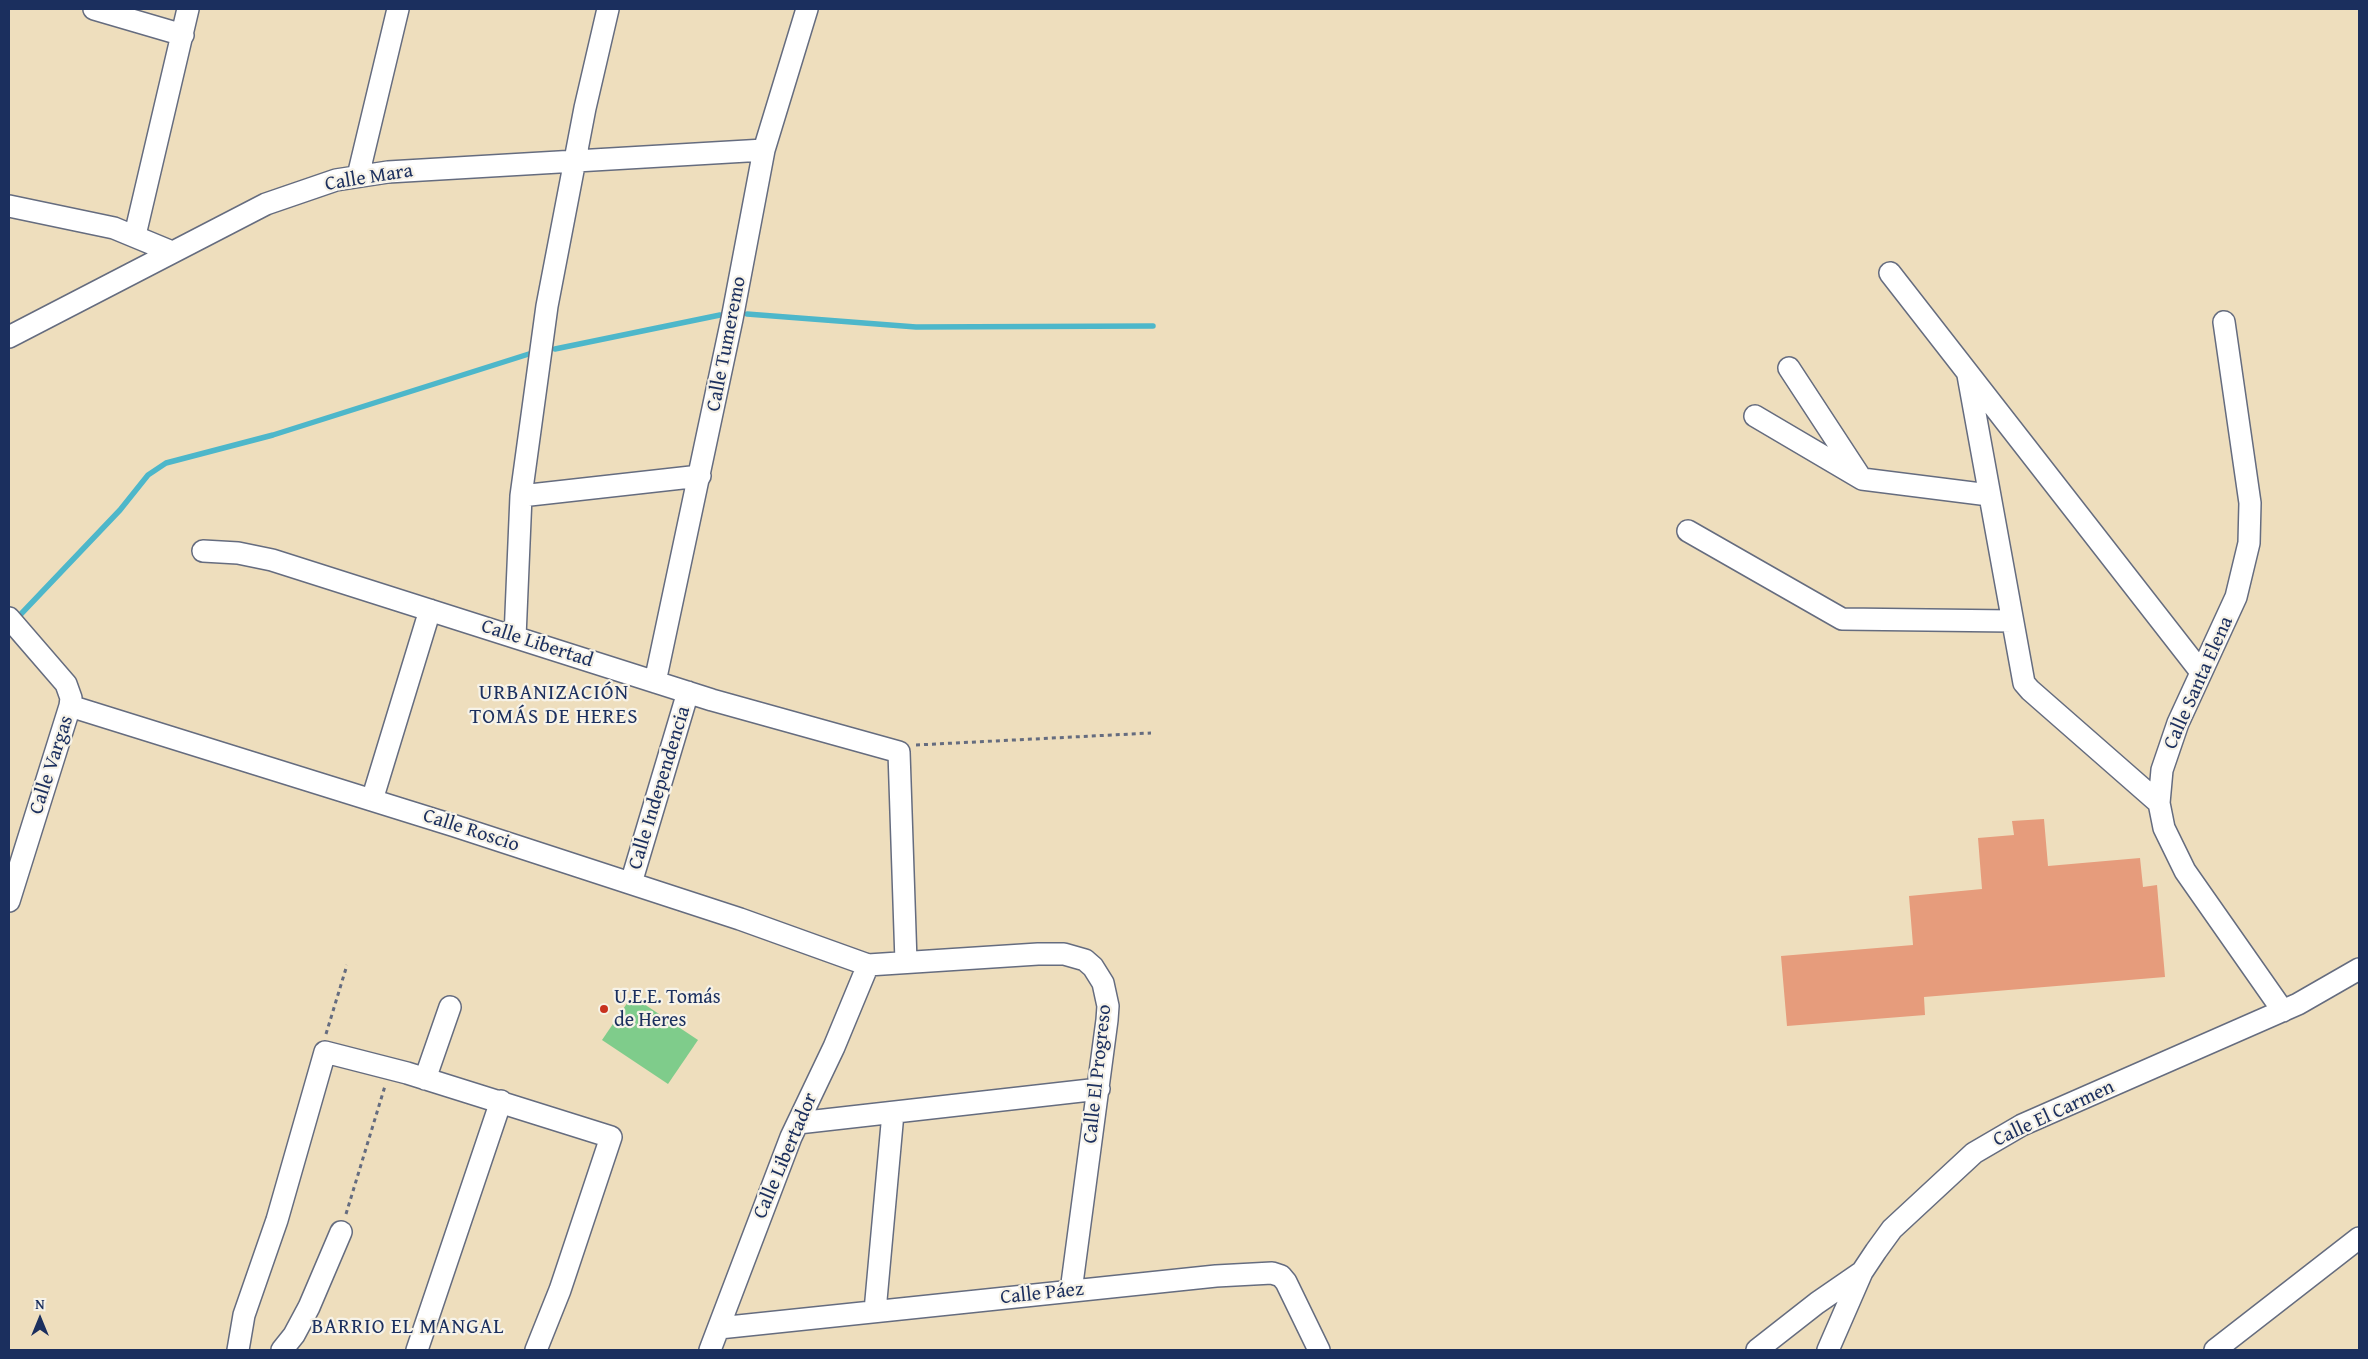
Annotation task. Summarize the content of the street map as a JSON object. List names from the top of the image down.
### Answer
{
  "streets": {
    "street": [
      "Calle Mara",
      "Calle Tumeremo",
      "Calle Libertad",
      "Calle Santa Elena",
      "Calle Vargas",
      "Calle Independencia",
      "Calle Roscio",
      "Calle El Progreso",
      "Calle El Carmen",
      "Calle Libertador",
      "Calle Páez"
    ]
  },
  "crossings": [
    ["Calle Mara", "Calle Tumeremo"],
    ["Calle Tumeremo", "Calle Libertad"],
    ["Calle Libertad", "Calle Independencia"],
    ["Calle Santa Elena", "Calle El Carmen"],
    ["Calle Vargas", "Calle Roscio"],
    ["Calle Independencia", "Calle Roscio"],
    ["Calle Roscio", "Calle El Progreso"],
    ["Calle Roscio", "Calle Libertador"],
    ["Calle El Progreso", "Calle Libertador"],
    ["Calle El Progreso", "Calle Páez"],
    ["Calle Libertador", "Calle Páez"]
  ],
  "districts": ["URBANIZACIÓN TOMÁS DE HERES", "BARRIO EL MANGAL"],
  "places": ["U.E.E. Tomás de Heres"],
  "north": "top"
}
